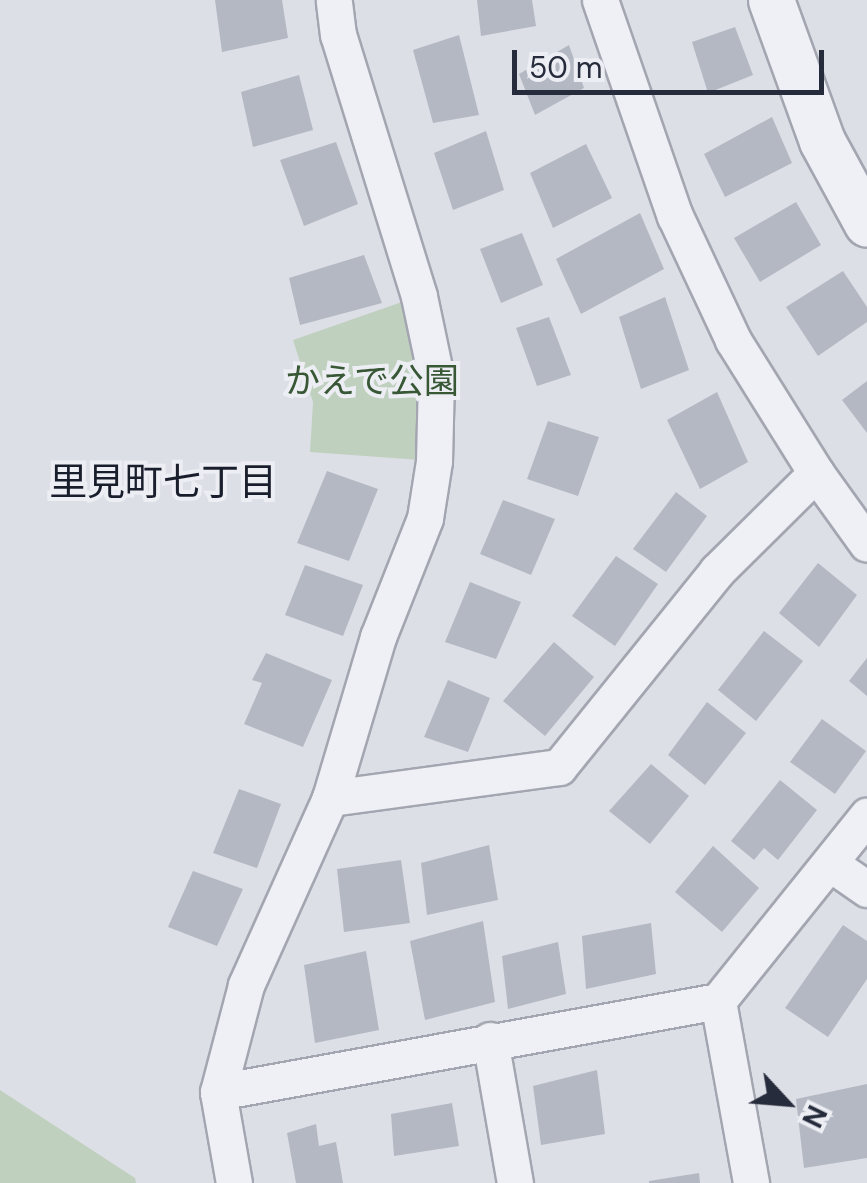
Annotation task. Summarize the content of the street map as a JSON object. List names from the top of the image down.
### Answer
{
  "districts": ["里見町七丁目"],
  "parks": ["かえで公園"],
  "scale_bar": "50 m",
  "north": "bottom right"
}
